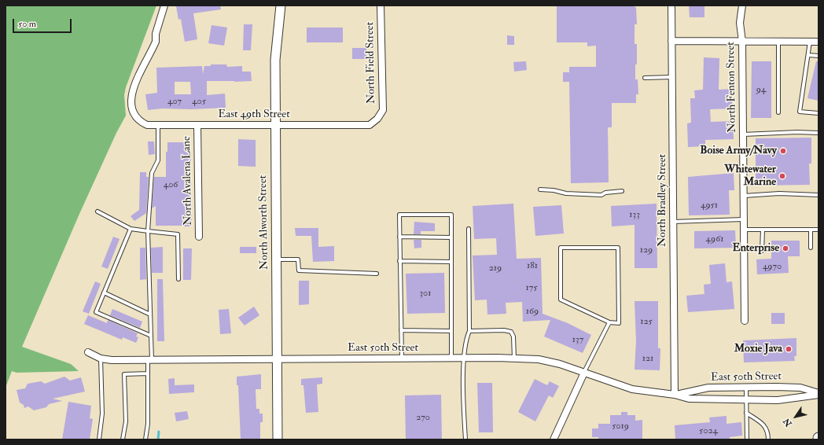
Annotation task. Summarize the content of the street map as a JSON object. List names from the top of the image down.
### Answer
{
  "streets": {
    "street": [
      "North Field Street",
      "North Fenton Street",
      "East 49th Street",
      "North Avalena Lane",
      "North Bradley Street",
      "North Alworth Street",
      "East 50th Street"
    ]
  },
  "crossings": [
    ["North Field Street", "East 49th Street"],
    ["East 49th Street", "North Avalena Lane"],
    ["East 49th Street", "North Alworth Street"],
    ["North Bradley Street", "East 50th Street"],
    ["North Alworth Street", "East 50th Street"]
  ],
  "places": [
    "Boise Army/Navy",
    "Whitewater Marine",
    "Enterprise",
    "Moxie Java"
  ],
  "house_numbers": [
    "94",
    "407",
    "405",
    "406",
    "4951",
    "133",
    "4961",
    "129",
    "181",
    "4970",
    "219",
    "175",
    "301",
    "169",
    "125",
    "137",
    "121",
    "270",
    "5019",
    "5024"
  ],
  "scale_bar": "50 m",
  "north": "bottom left"
}
